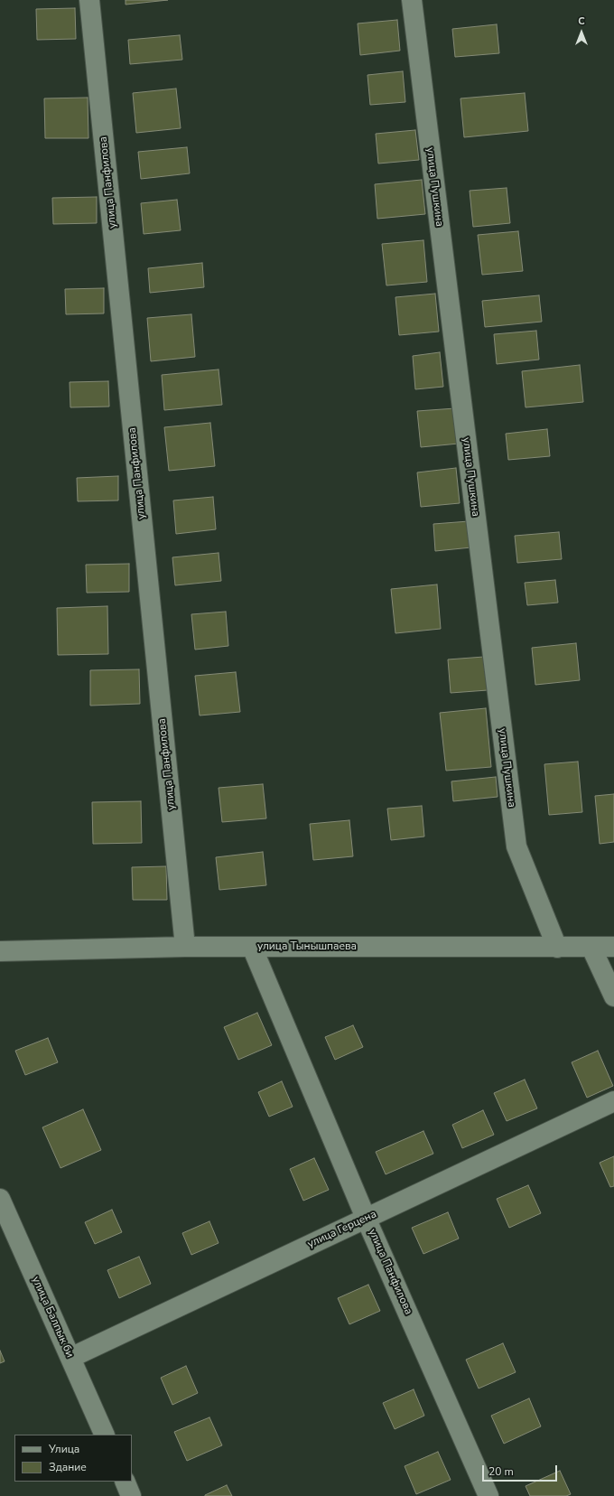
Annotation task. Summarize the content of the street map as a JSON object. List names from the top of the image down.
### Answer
{
  "streets": {
    "street": [
      "улица Панфилова",
      "улица Пушкина",
      "улица Тынышпаева",
      "улица Герцена",
      "улица Балпык би"
    ]
  },
  "crossings": [
    ["улица Панфилова", "улица Тынышпаева"],
    ["улица Панфилова", "улица Герцена"],
    ["улица Пушкина", "улица Тынышпаева"],
    ["улица Герцена", "улица Балпык би"]
  ],
  "legend": ["Улица", "Здание"],
  "scale_bar": "20 m",
  "north": "top"
}
